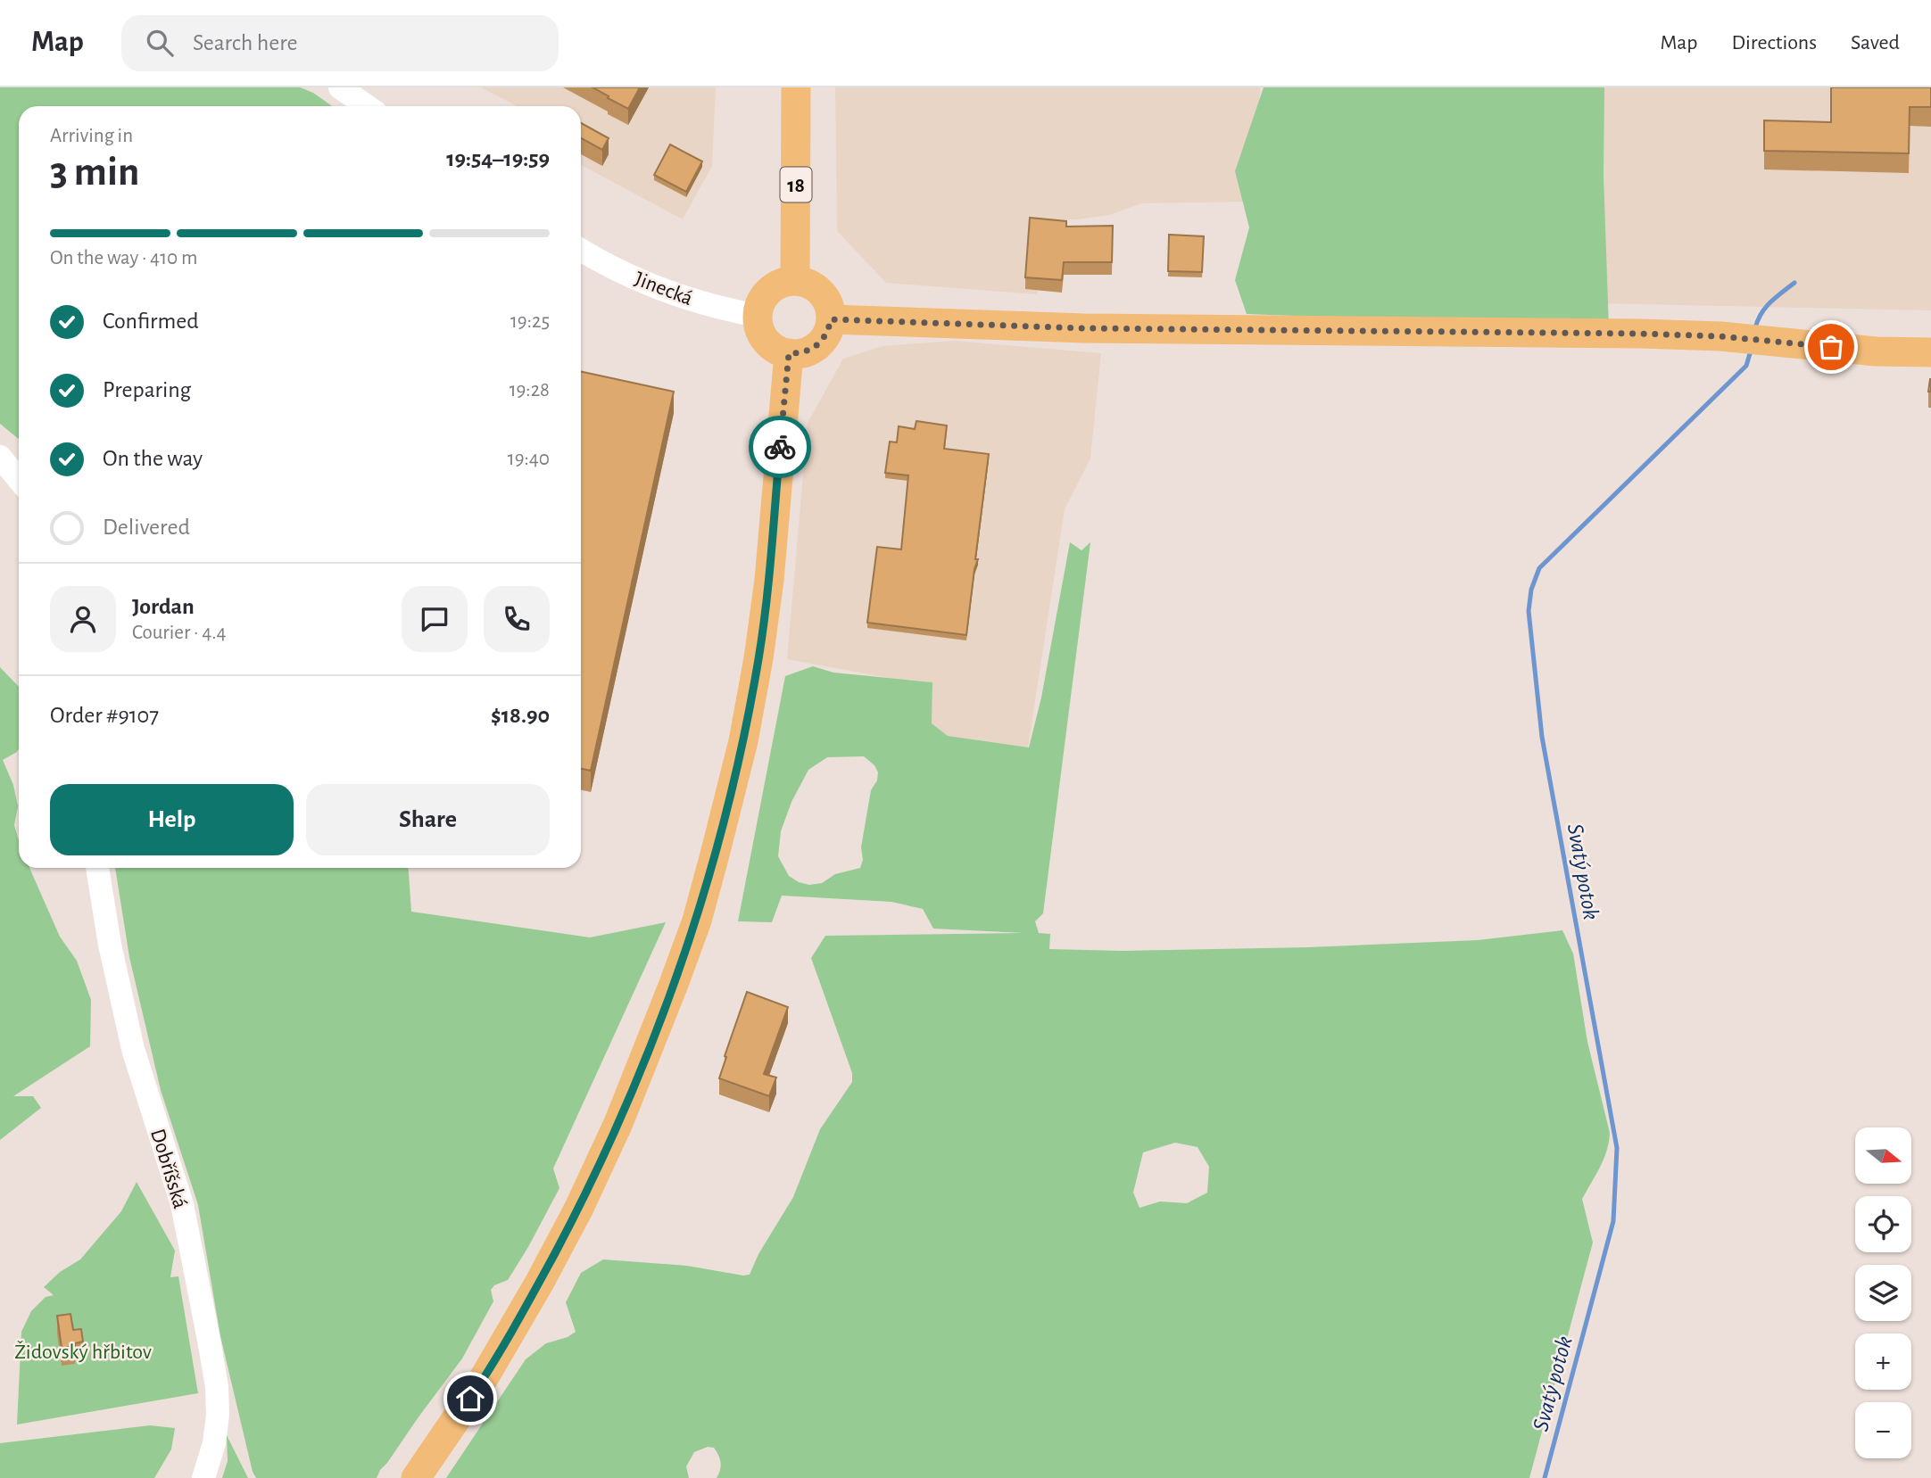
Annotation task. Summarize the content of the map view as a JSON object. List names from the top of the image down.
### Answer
{
  "streets": {
    "main road": ["18"],
    "street": ["Jinecká", "Dobříšská"]
  },
  "crossings": [
    ["18", "Jinecká"]
  ],
  "water": ["Svatý potok"],
  "parks": ["Židovský hřbitov"],
  "north": "right",
  "page": {
    "header": "Map",
    "search": "Search here",
    "nav": ["Map", "Directions", "Saved"],
    "heading": ["3 min", "Arriving in", "19:54–19:59"],
    "panel": [
      "Jordan",
      "Courier · 4.4",
      "Order #9107",
      "$18.90"
    ],
    "bar": "On the way · 410 m",
    "list": [
      ["Confirmed", "19:25"],
      ["Preparing", "19:28"],
      ["On the way", "19:40"],
      "Delivered"
    ],
    "buttons": ["Help", "Share"],
    "map_buttons": ["+", "−"]
  }
}
